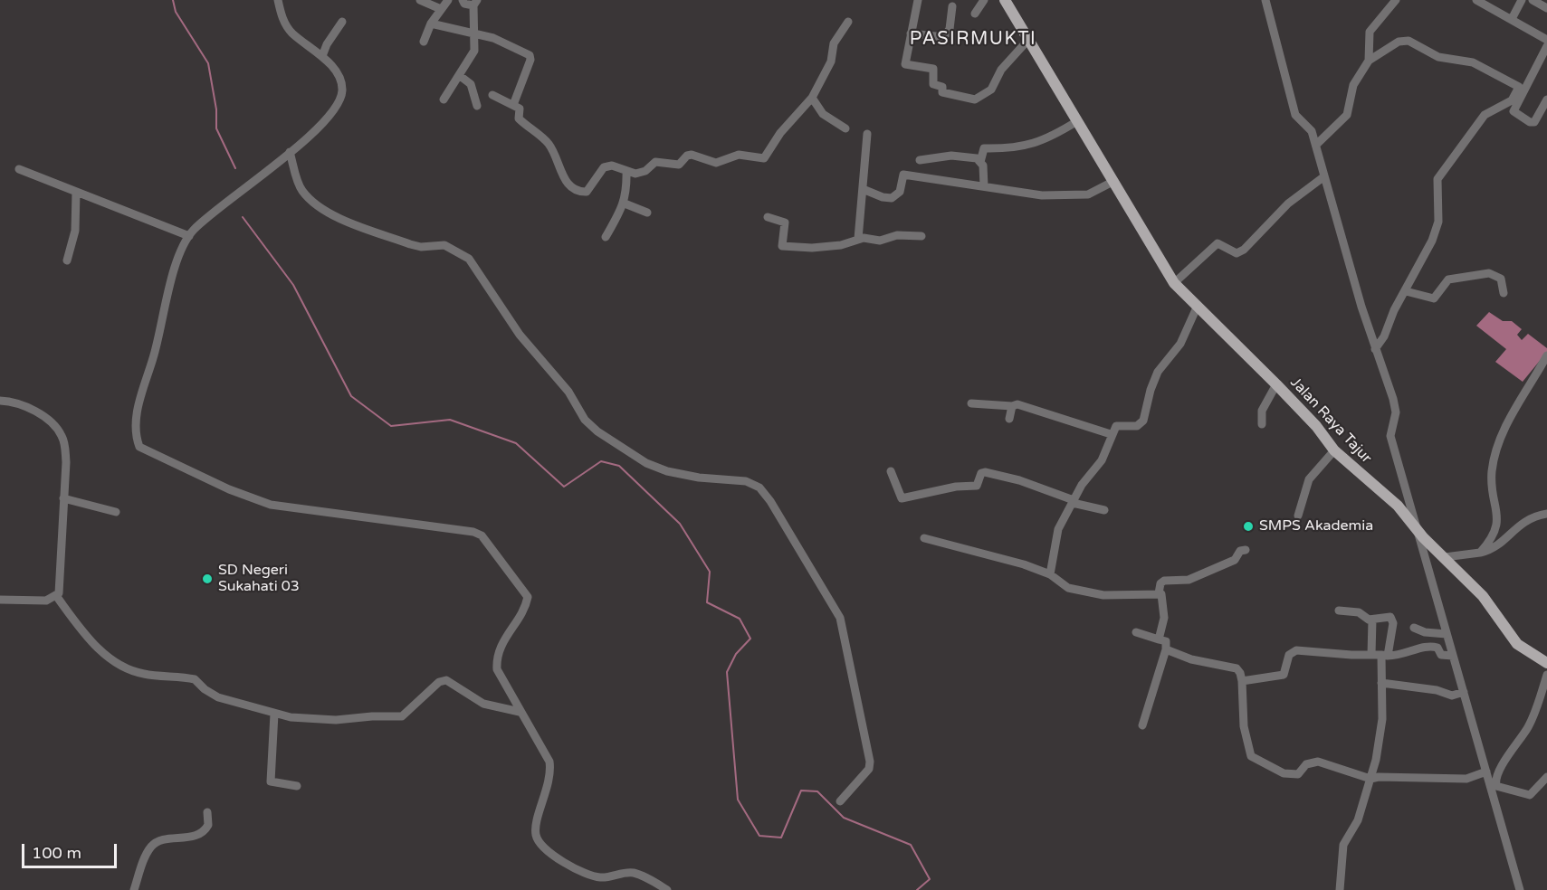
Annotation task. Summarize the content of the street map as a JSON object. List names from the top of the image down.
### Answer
{
  "streets": {
    "main road": ["Jalan Raya Tajur"]
  },
  "districts": ["PASIRMUKTI"],
  "places": ["SMPS Akademia", "SD Negeri Sukahati 03"],
  "scale_bar": "100 m"
}
